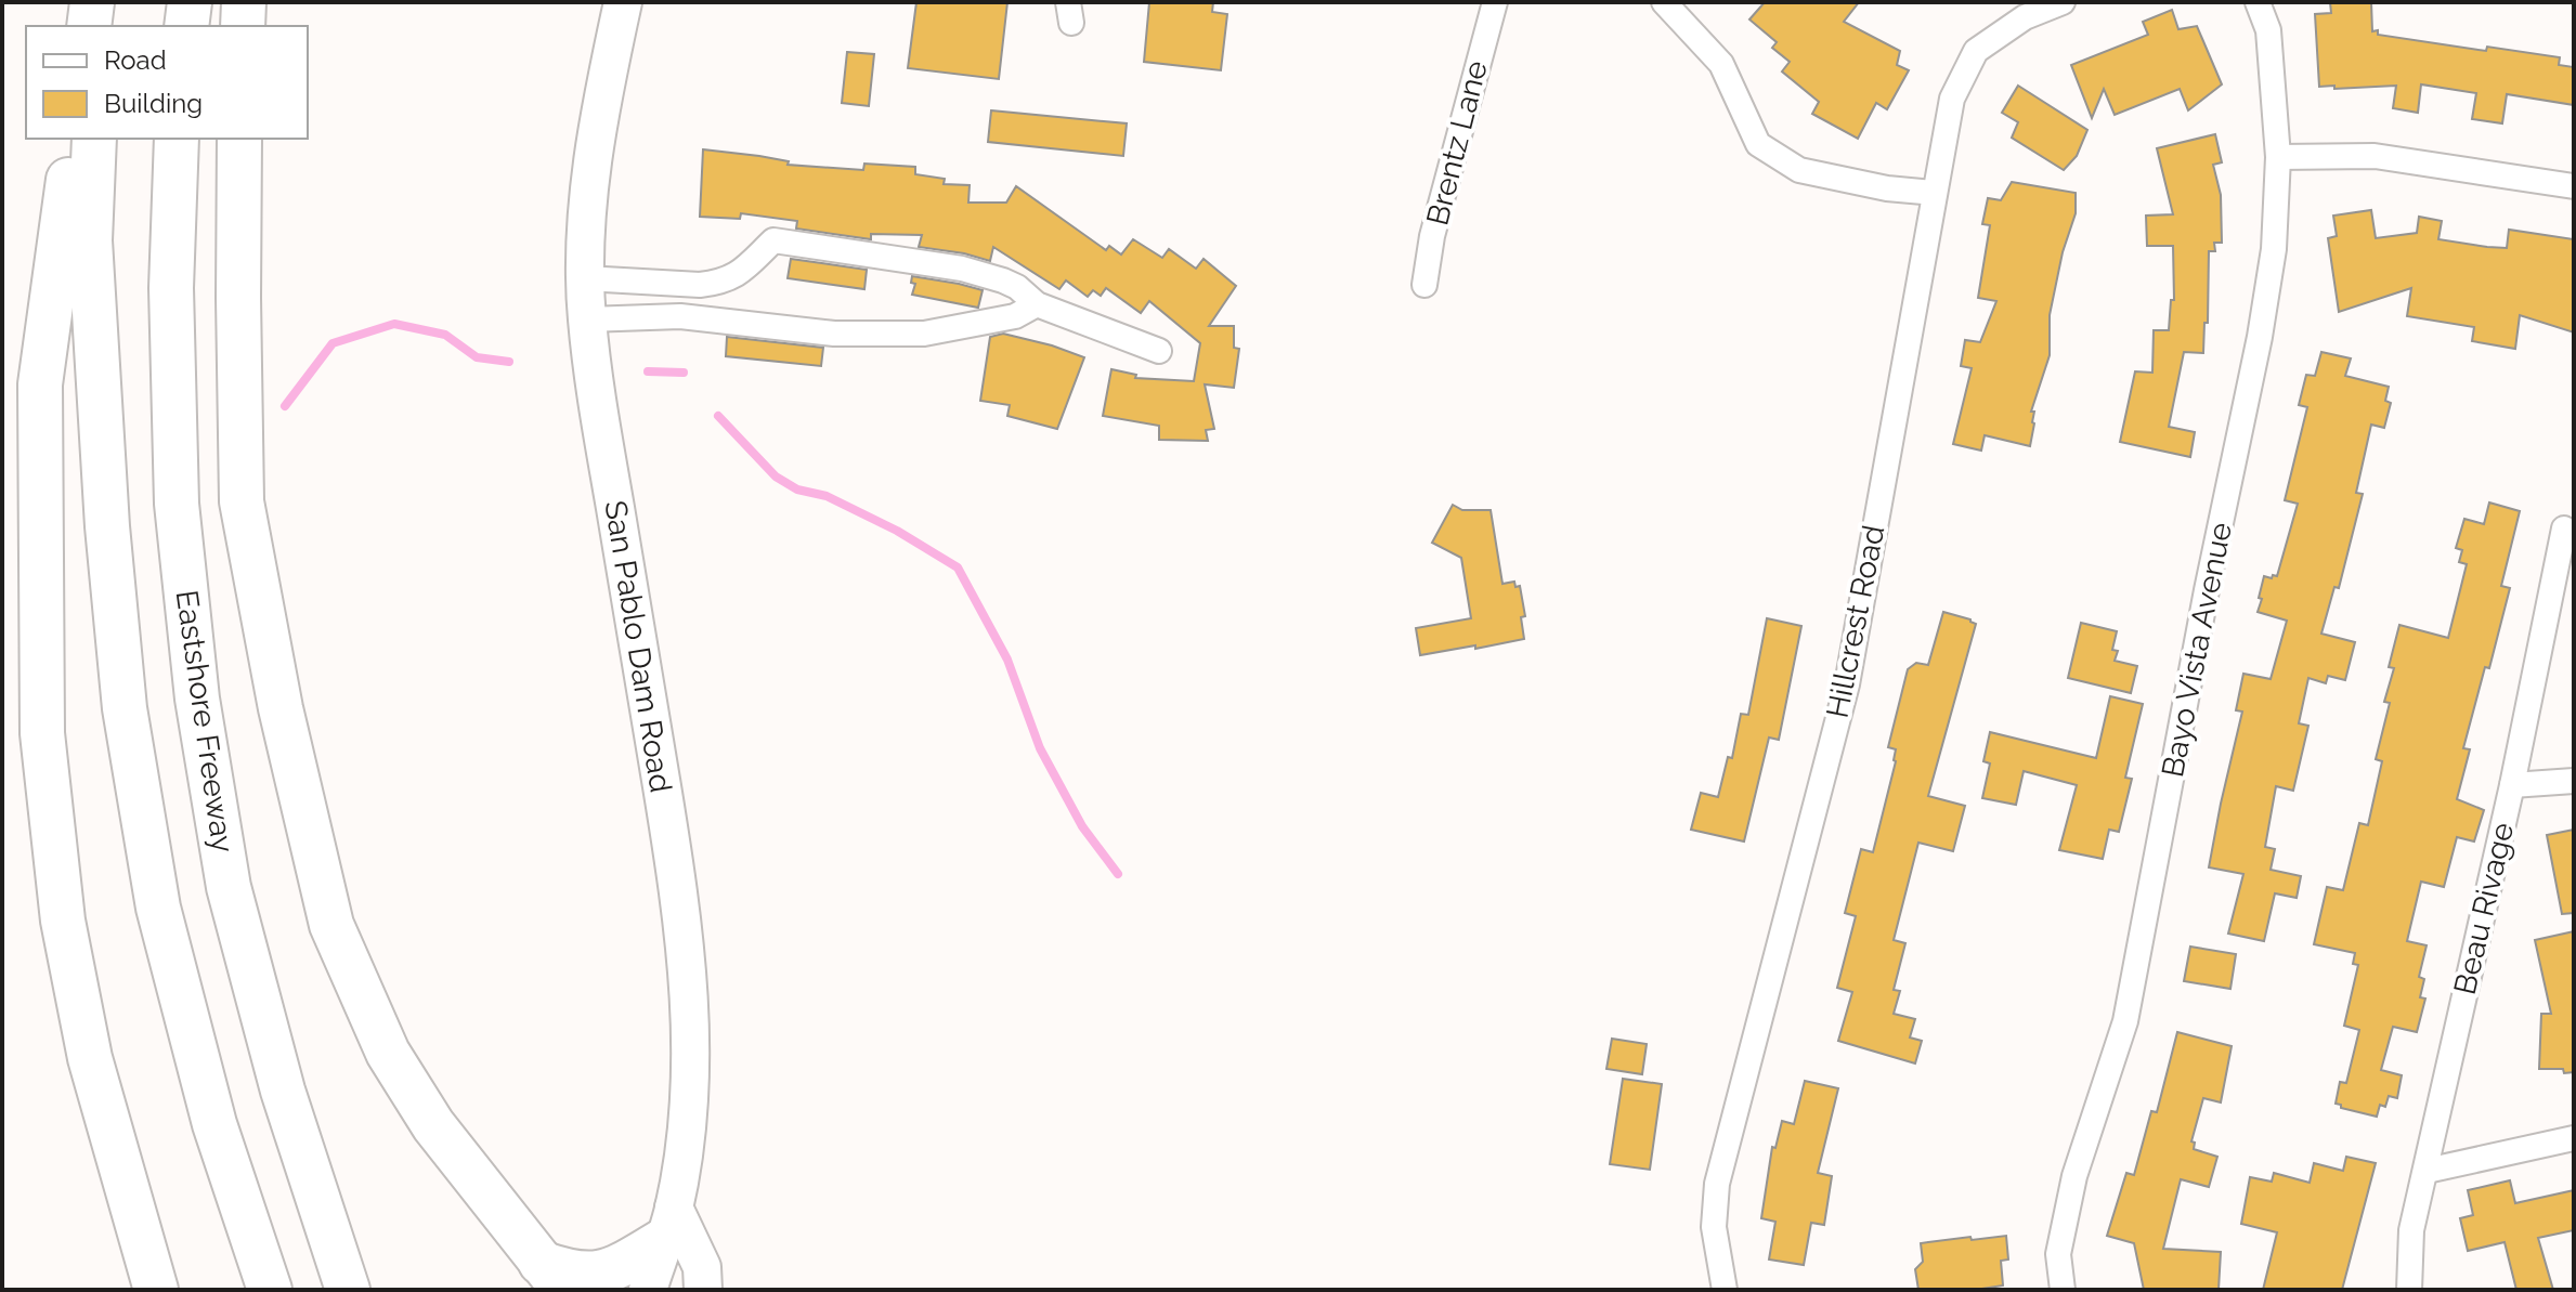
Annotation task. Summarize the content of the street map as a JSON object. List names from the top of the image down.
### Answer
{
  "streets": {
    "highway": ["Eastshore Freeway"],
    "main road": ["San Pablo Dam Road"],
    "street": [
      "Brentz Lane",
      "Hillcrest Road",
      "Bayo Vista Avenue",
      "Beau Rivage"
    ]
  },
  "legend": ["Road", "Building"]
}
